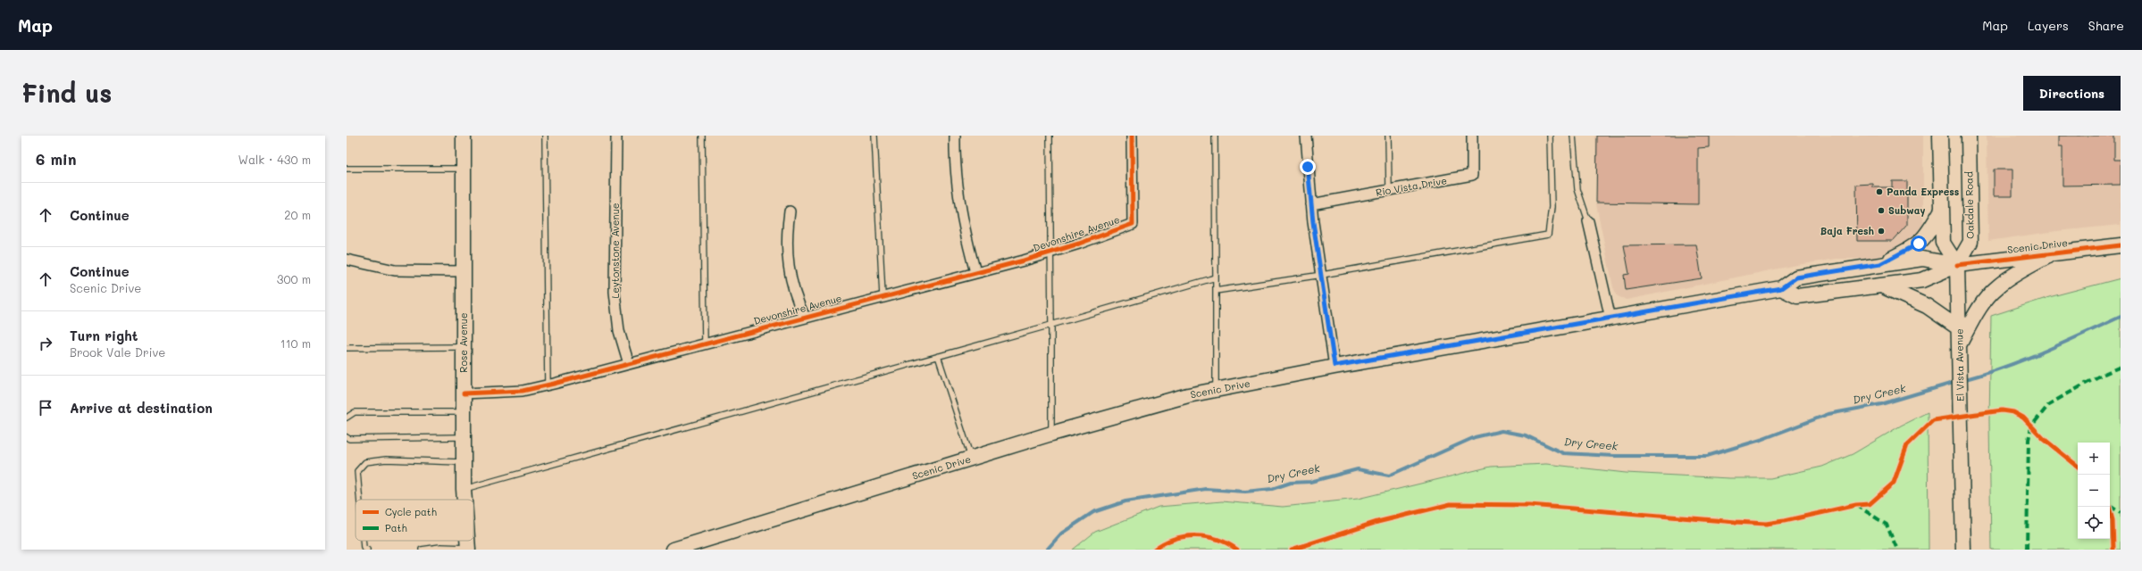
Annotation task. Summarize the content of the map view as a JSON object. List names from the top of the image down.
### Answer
{
  "streets": {
    "main road": [
      "Oakdale Road",
      "Scenic Drive",
      "Rose Avenue",
      "El Vista Avenue"
    ],
    "street": ["Rio Vista Drive", "Devonshire Avenue", "Leytonstone Avenue"]
  },
  "crossings": [
    ["Oakdale Road", "Scenic Drive"],
    ["Oakdale Road", "El Vista Avenue"],
    ["Devonshire Avenue", "Leytonstone Avenue"],
    ["Devonshire Avenue", "Rose Avenue"],
    ["Scenic Drive", "El Vista Avenue"]
  ],
  "water": ["Dry Creek"],
  "places": ["Panda Express", "Subway", "Baja Fresh"],
  "legend": ["Cycle path", "Path"],
  "page": {
    "header": "Map",
    "nav": ["Map", "Layers", "Share"],
    "buttons": "Directions",
    "title": "Find us",
    "heading": ["6 min", "Walk · 430 m"],
    "list": [
      ["Continue", "20 m"],
      ["Continue", "Scenic Drive", "300 m"],
      ["Turn right", "Brook Vale Drive", "110 m"],
      "Arrive at destination"
    ],
    "map_buttons": ["+", "−"]
  }
}
